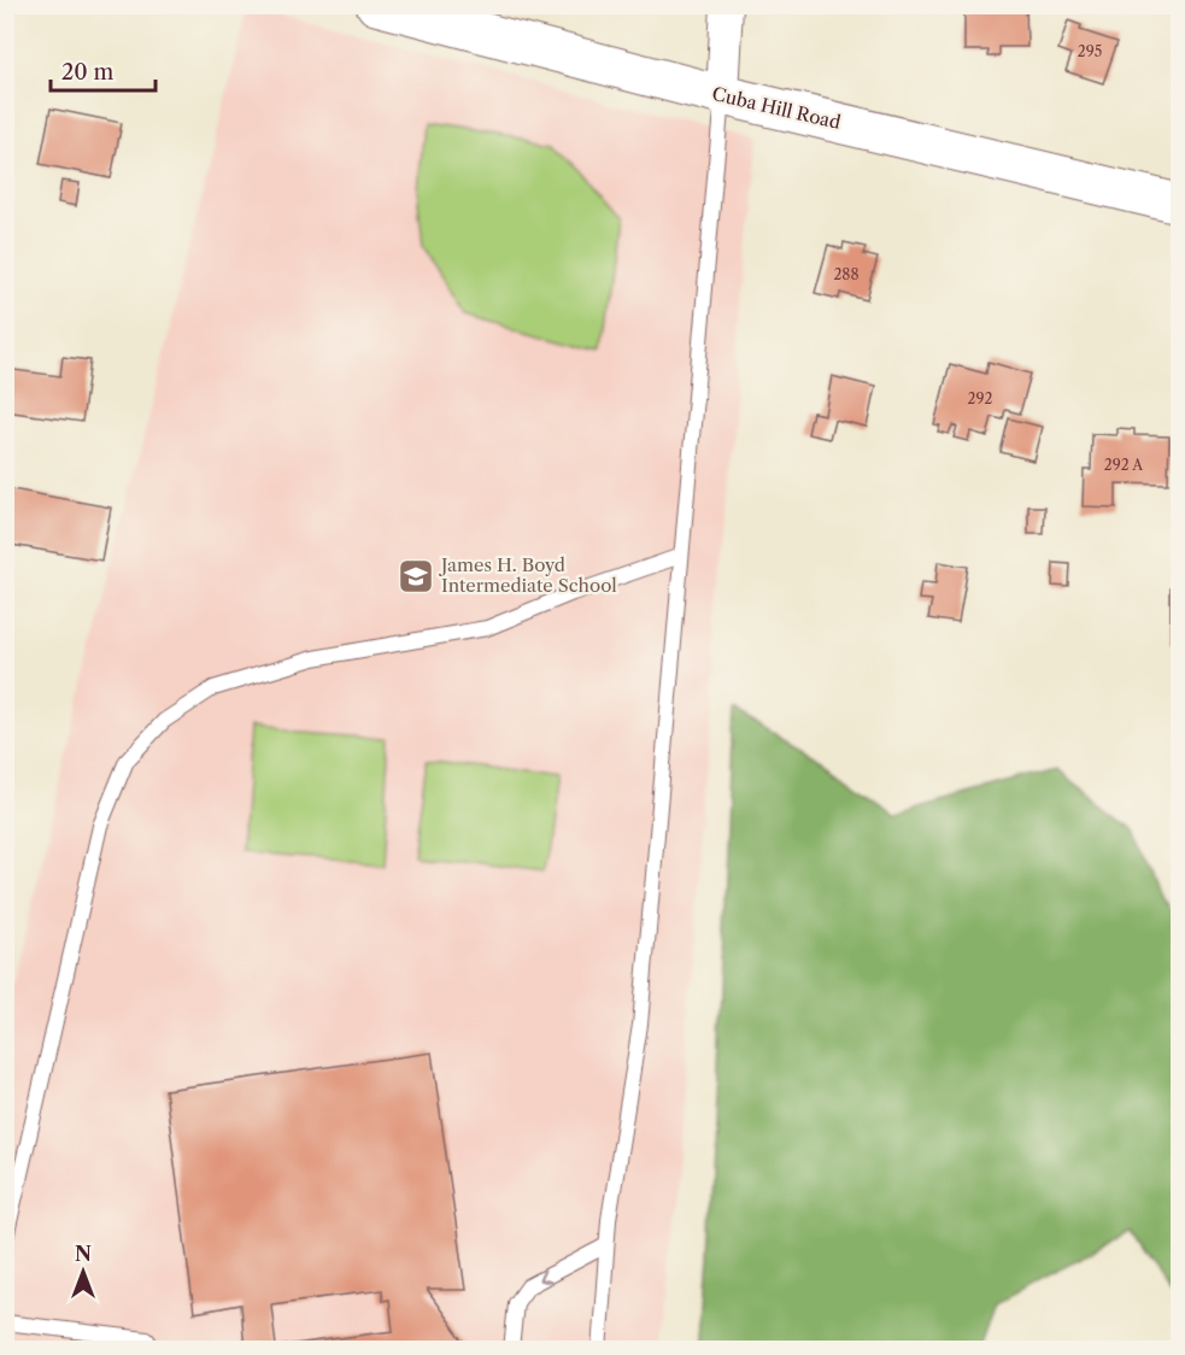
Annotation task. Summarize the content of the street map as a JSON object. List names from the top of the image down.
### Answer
{
  "streets": {
    "main road": ["Cuba Hill Road"]
  },
  "places": {
    "school or university": ["James H. Boyd Intermediate School"]
  },
  "house_numbers": [
    "295",
    "288",
    "292",
    "292 A"
  ],
  "scale_bar": "20 m",
  "north": "top"
}
